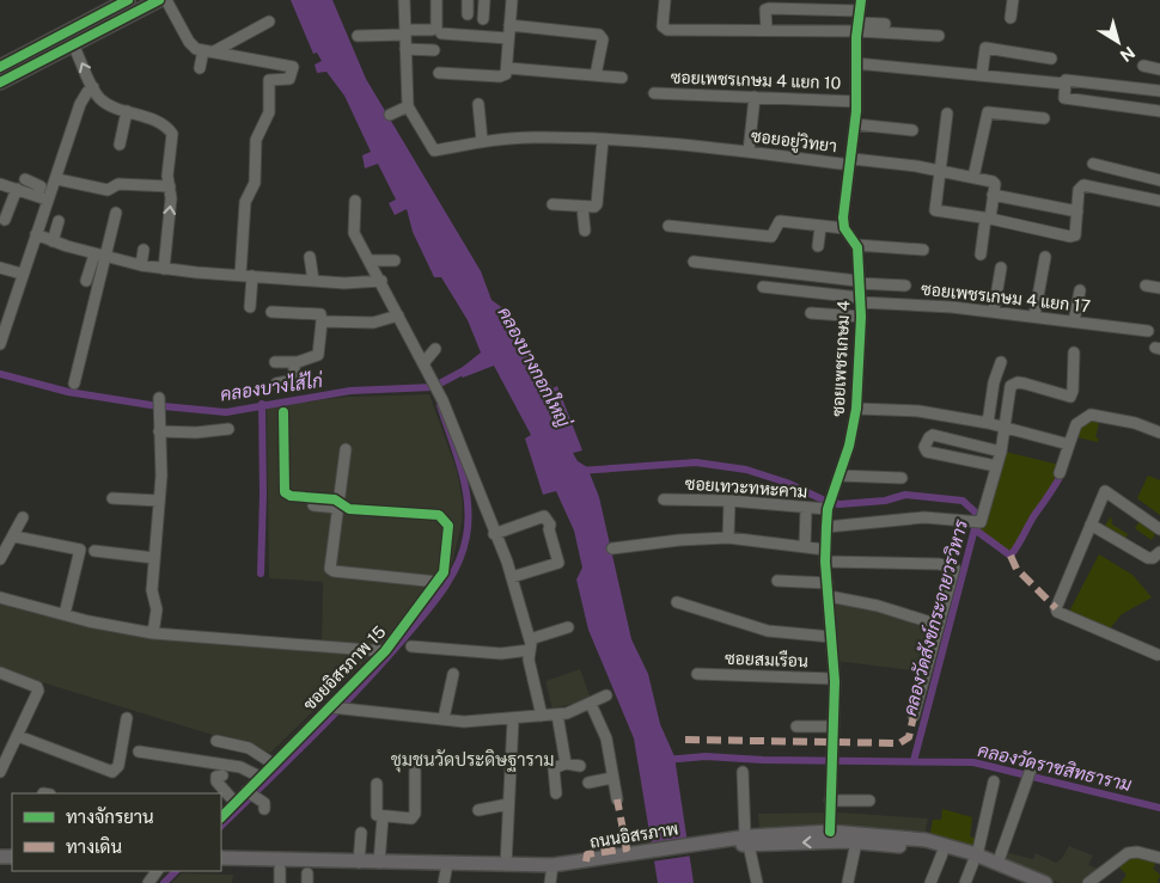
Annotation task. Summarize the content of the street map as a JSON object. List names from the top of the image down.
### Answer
{
  "streets": {
    "main road": ["ถนนอิสรภาพ"],
    "street": [
      "ซอยเพชรเกษม 4 แยก 10",
      "ซอยอยู่วิทยา",
      "ซอยเพชรเกษม 4 แยก 17",
      "ซอยเพชรเกษม 4",
      "ซอยเทวะทหะคาม",
      "ซอยสมเรือน",
      "ซอยอิสรภาพ 15"
    ]
  },
  "crossings": [
    ["ซอยเพชรเกษม 4 แยก 17", "ซอยเพชรเกษม 4"],
    ["ซอยเพชรเกษม 4", "ซอยเทวะทหะคาม"],
    ["ซอยเพชรเกษม 4", "ซอยสมเรือน"],
    ["ซอยเพชรเกษม 4", "ถนนอิสรภาพ"]
  ],
  "districts": ["ชุมชนวัดประดิษฐาราม"],
  "water": [
    "คลองบางกอกใหญ่",
    "คลองบางไส้ไก่",
    "คลองวัดสังข์กระจายวรวิหาร",
    "คลองวัดราชสิทธาราม"
  ],
  "legend": ["ทางจักรยาน", "ทางเดิน"],
  "north": "bottom right"
}
